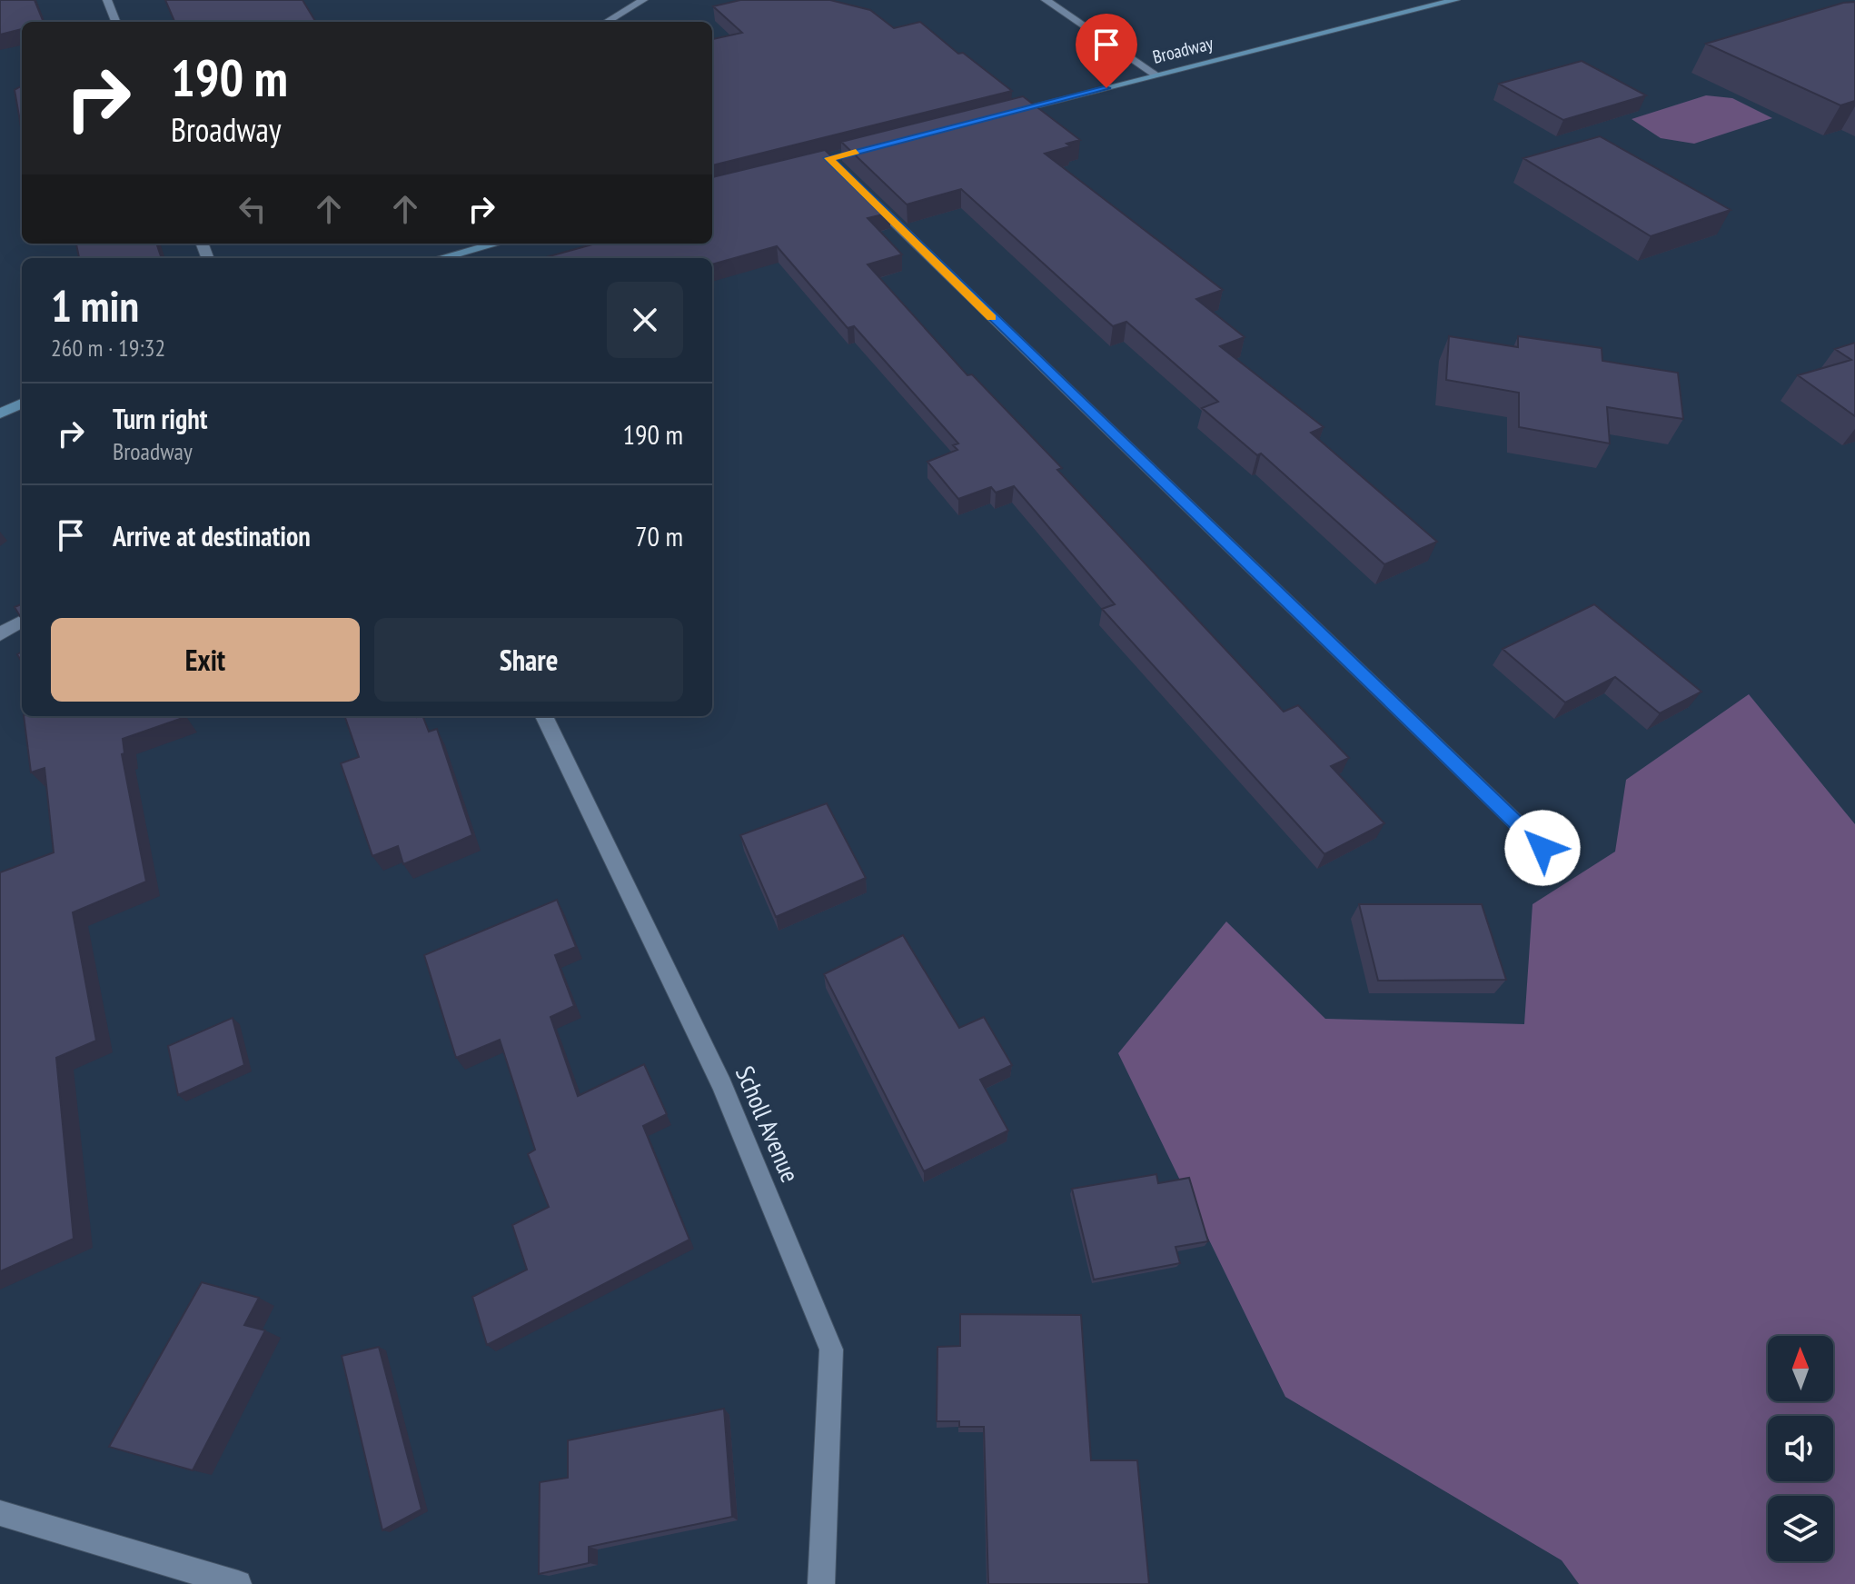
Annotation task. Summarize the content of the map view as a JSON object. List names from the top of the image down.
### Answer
{
  "streets": {
    "main road": ["Broadway"],
    "street": ["Scholl Avenue"]
  },
  "north": "top",
  "page": {
    "turn": ["190 m", "Broadway"],
    "heading": ["1 min", "260 m · 19:32"],
    "list": [
      {
        "name": "Turn right",
        "note": "Broadway",
        "value": "190 m"
      },
      {
        "name": "Arrive at destination",
        "value": "70 m"
      }
    ],
    "buttons": ["Exit", "Share"]
  }
}
